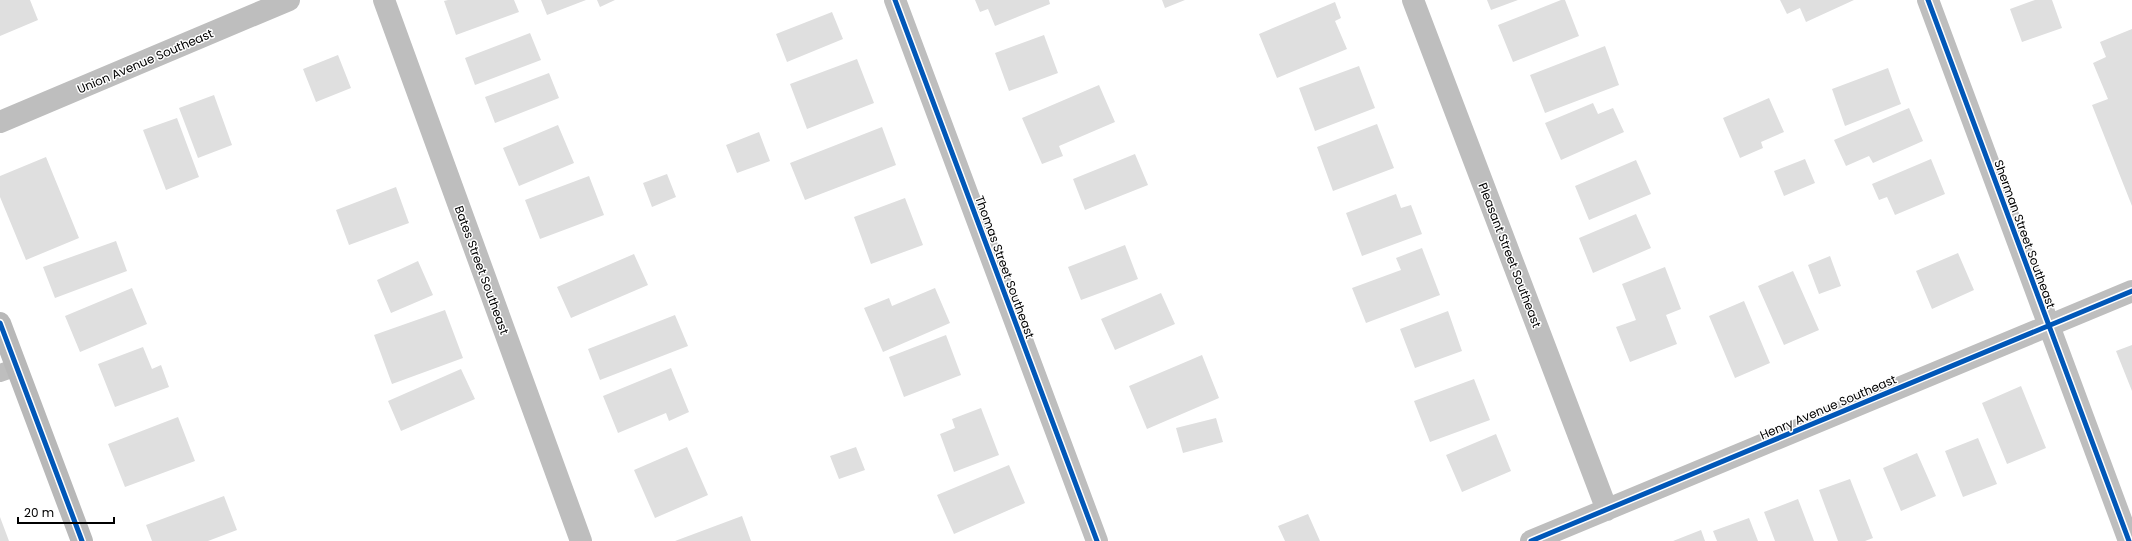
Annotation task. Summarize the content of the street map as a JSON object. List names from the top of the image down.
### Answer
{
  "streets": {
    "street": [
      "Union Avenue Southeast",
      "Sherman Street Southeast",
      "Pleasant Street Southeast",
      "Thomas Street Southeast",
      "Bates Street Southeast",
      "Henry Avenue Southeast"
    ]
  },
  "crossings": [
    ["Sherman Street Southeast", "Henry Avenue Southeast"],
    ["Pleasant Street Southeast", "Henry Avenue Southeast"]
  ],
  "scale_bar": "20 m"
}
